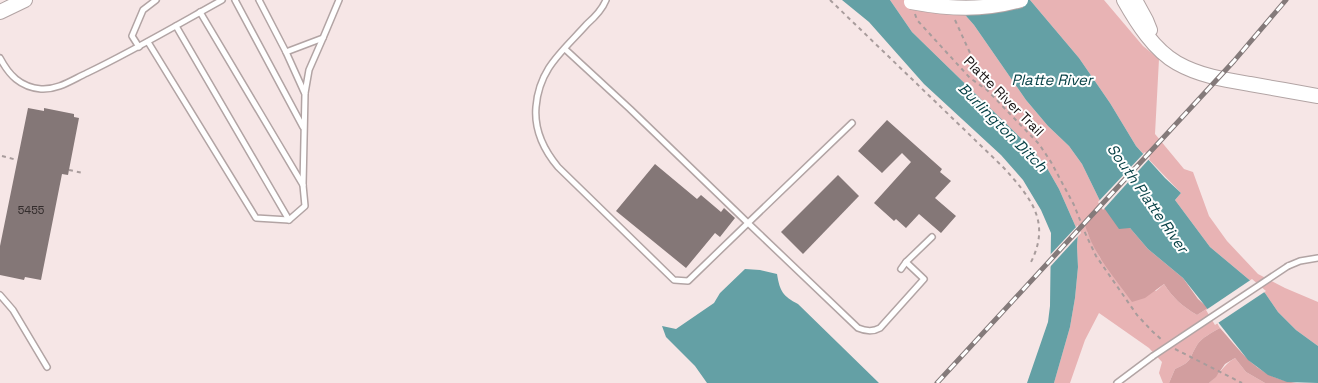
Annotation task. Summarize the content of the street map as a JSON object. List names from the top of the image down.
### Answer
{
  "streets": {
    "path": ["Platte River Trail"]
  },
  "water": ["Platte River", "Burlington Ditch", "South Platte River"],
  "house_numbers": ["5455"]
}
